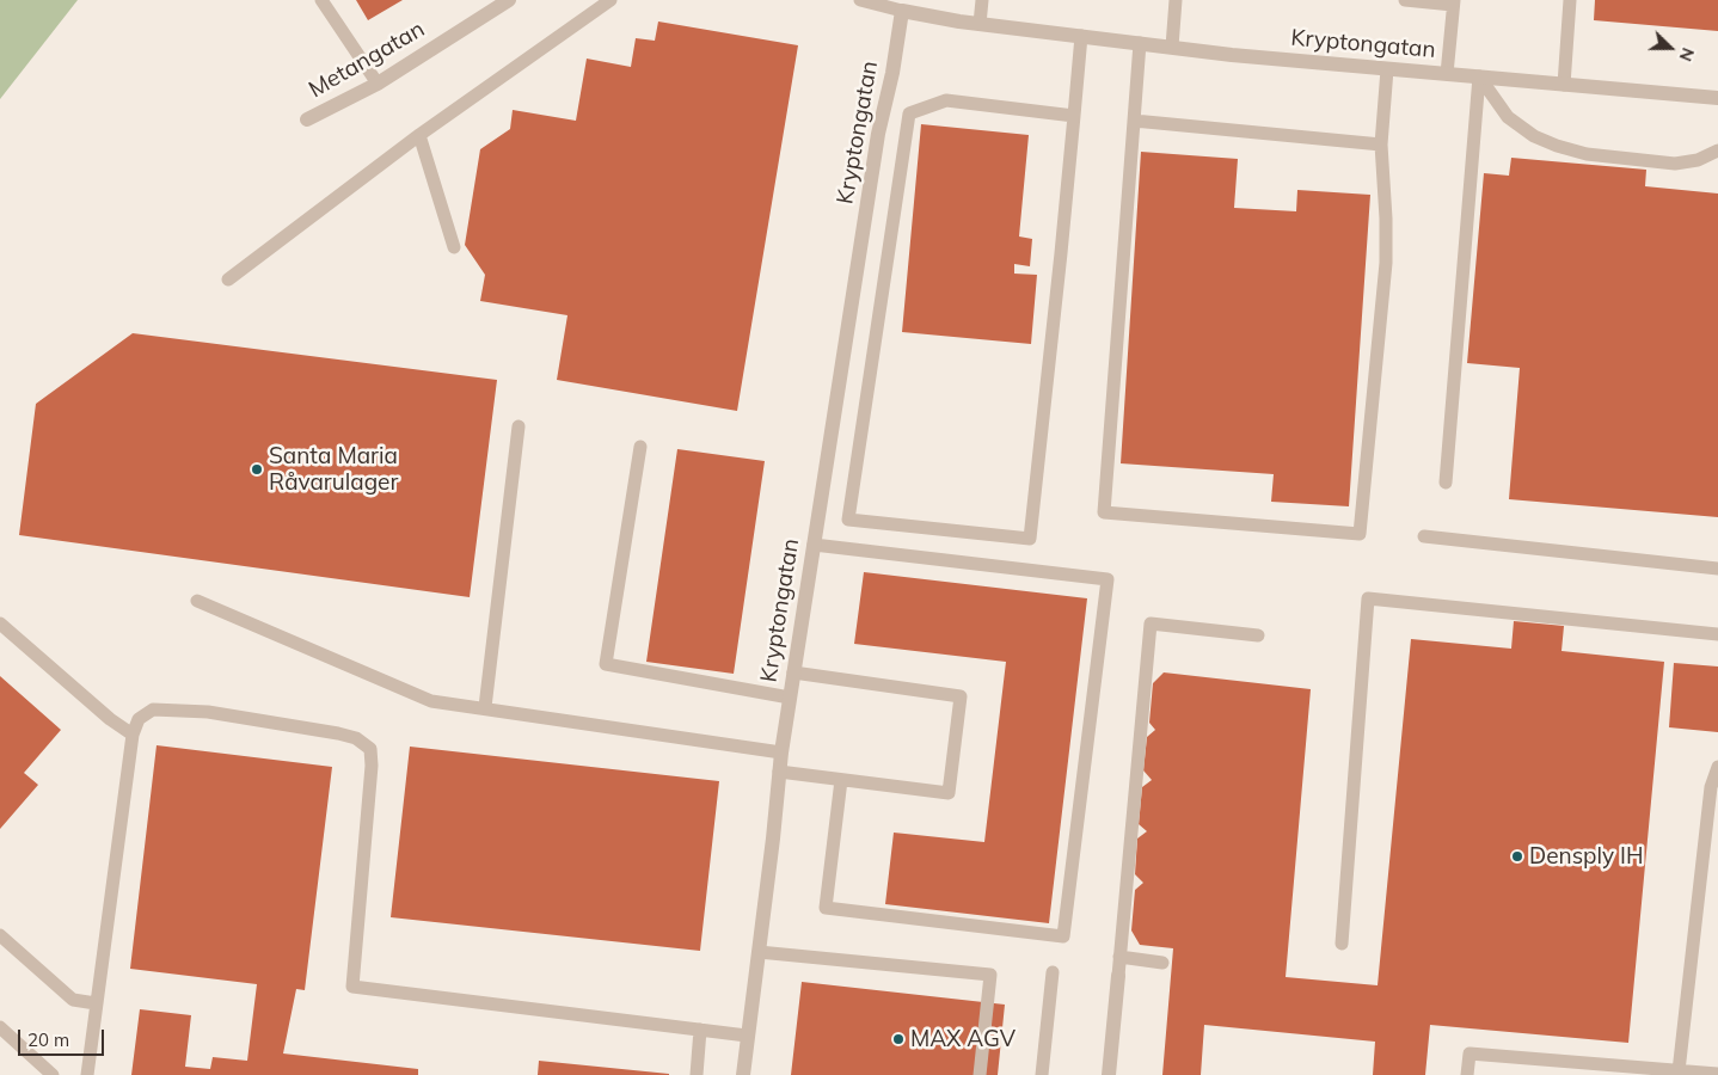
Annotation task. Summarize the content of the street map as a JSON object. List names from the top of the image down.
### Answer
{
  "streets": {
    "street": ["Kryptongatan", "Metangatan"]
  },
  "places": ["Santa Maria Råvarulager", "Densply IH", "MAX AGV"],
  "scale_bar": "20 m",
  "north": "right"
}
